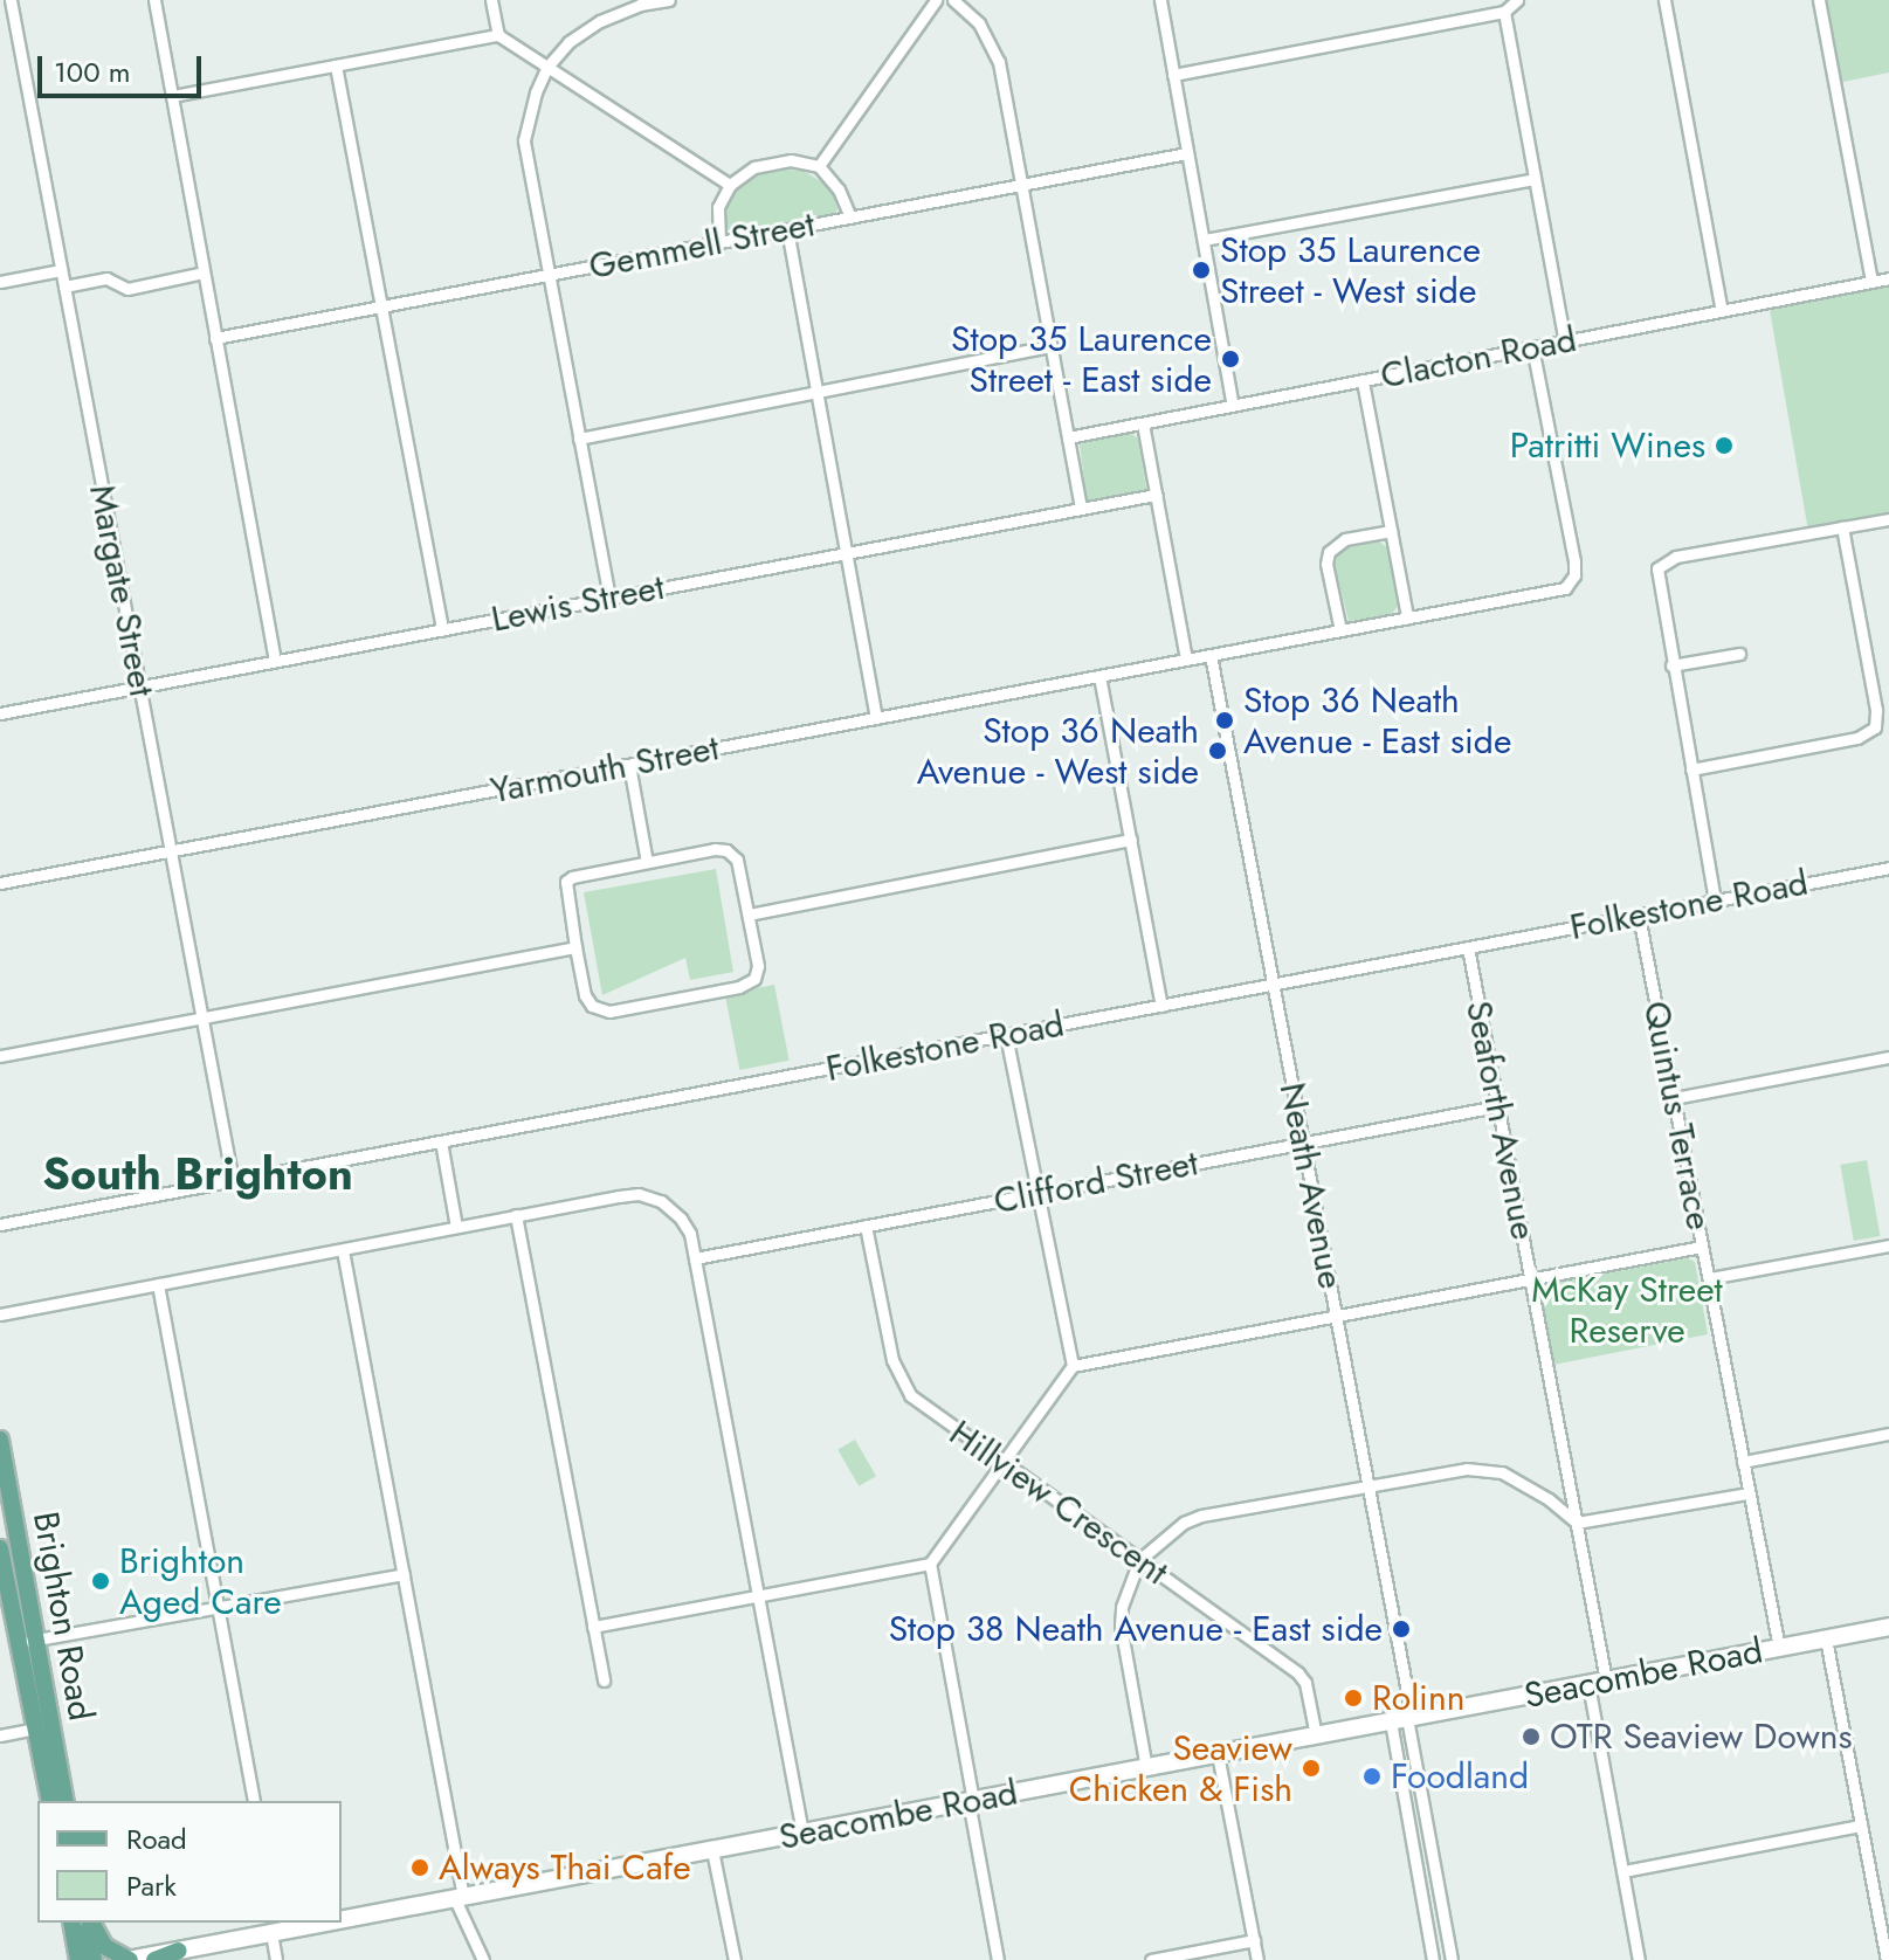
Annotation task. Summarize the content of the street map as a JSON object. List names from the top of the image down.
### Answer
{
  "streets": {
    "main road": ["Brighton Road", "Seacombe Road"],
    "street": [
      "Gemmell Street",
      "Clacton Road",
      "Margate Street",
      "Lewis Street",
      "Yarmouth Street",
      "Folkestone Road",
      "Quintus Terrace",
      "Seaforth Avenue",
      "Clifford Street",
      "Neath Avenue",
      "Hillview Crescent"
    ]
  },
  "crossings": [
    ["Clacton Road", "Yarmouth Street"],
    ["Margate Street", "Lewis Street"],
    ["Margate Street", "Yarmouth Street"],
    ["Margate Street", "Folkestone Road"],
    ["Yarmouth Street", "Neath Avenue"],
    ["Folkestone Road", "Quintus Terrace"],
    ["Folkestone Road", "Seaforth Avenue"],
    ["Folkestone Road", "Neath Avenue"],
    ["Quintus Terrace", "Seacombe Road"],
    ["Seaforth Avenue", "Clifford Street"],
    ["Seaforth Avenue", "Seacombe Road"],
    ["Clifford Street", "Neath Avenue"],
    ["Clifford Street", "Hillview Crescent"],
    ["Neath Avenue", "Seacombe Road"],
    ["Hillview Crescent", "Seacombe Road"]
  ],
  "districts": ["South Brighton"],
  "parks": ["McKay Street Reserve"],
  "places": [
    "Stop 35 Laurence Street - West side",
    "Stop 35 Laurence Street - East side",
    "Patritti Wines",
    "Stop 36 Neath Avenue - East side",
    "Stop 36 Neath Avenue - West side",
    "Brighton Aged Care",
    "Stop 38 Neath Avenue - East side",
    "Rolinn",
    "OTR Seaview Downs",
    "Seaview Chicken & Fish",
    "Foodland",
    "Always Thai Cafe"
  ],
  "legend": ["Road", "Park"],
  "scale_bar": "100 m"
}
